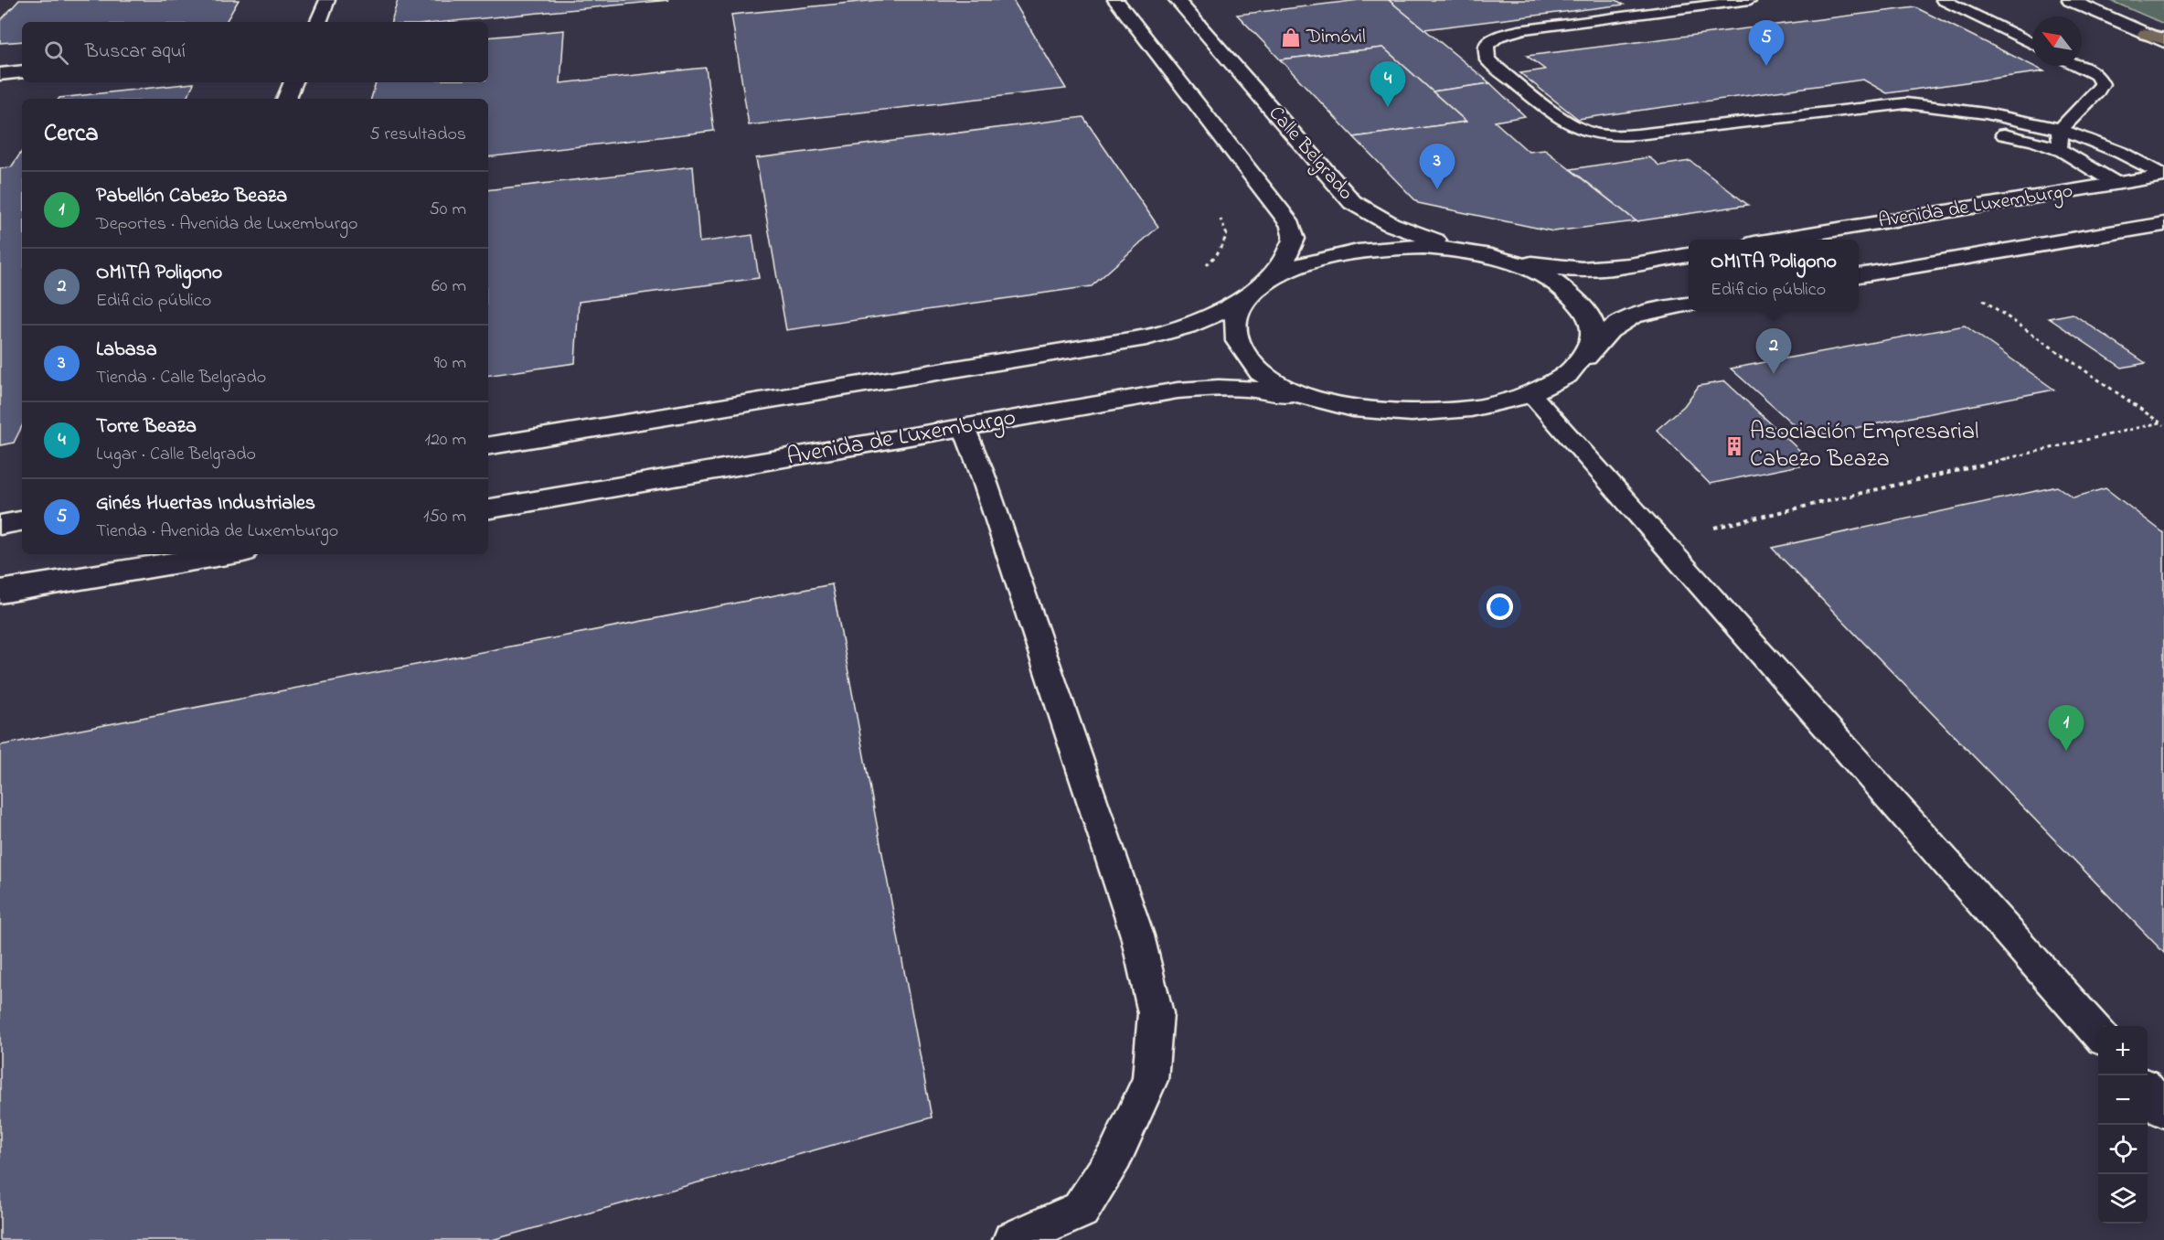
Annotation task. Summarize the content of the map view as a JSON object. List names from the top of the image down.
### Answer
{
  "streets": {
    "main road": ["Calle Belgrado", "Avenida de Luxemburgo"]
  },
  "places": {
    "shop": ["Dimóvil"],
    "building": ["Asociación Empresarial Cabezo Beaza"]
  },
  "north": "top left",
  "page": {
    "pins": [
      "5",
      "4",
      "3",
      "2",
      "1"
    ],
    "search": "Buscar aquí",
    "heading": ["Cerca", "5 resultados"],
    "list": [
      {
        "mark": "1",
        "name": "Pabellón Cabezo Beaza",
        "note": "Deportes · Avenida de Luxemburgo",
        "value": "50 m"
      },
      {
        "mark": "2",
        "name": "OMITA Poligono",
        "note": "Edificio público",
        "value": "60 m"
      },
      {
        "mark": "3",
        "name": "Labasa",
        "note": "Tienda · Calle Belgrado",
        "value": "90 m"
      },
      {
        "mark": "4",
        "name": "Torre Beaza",
        "note": "Lugar · Calle Belgrado",
        "value": "120 m"
      },
      {
        "mark": "5",
        "name": "Ginés Huertas Industriales",
        "note": "Tienda · Avenida de Luxemburgo",
        "value": "150 m"
      }
    ],
    "popup": ["OMITA Poligono", "Edificio público"],
    "map_buttons": ["+", "−"]
  }
}
